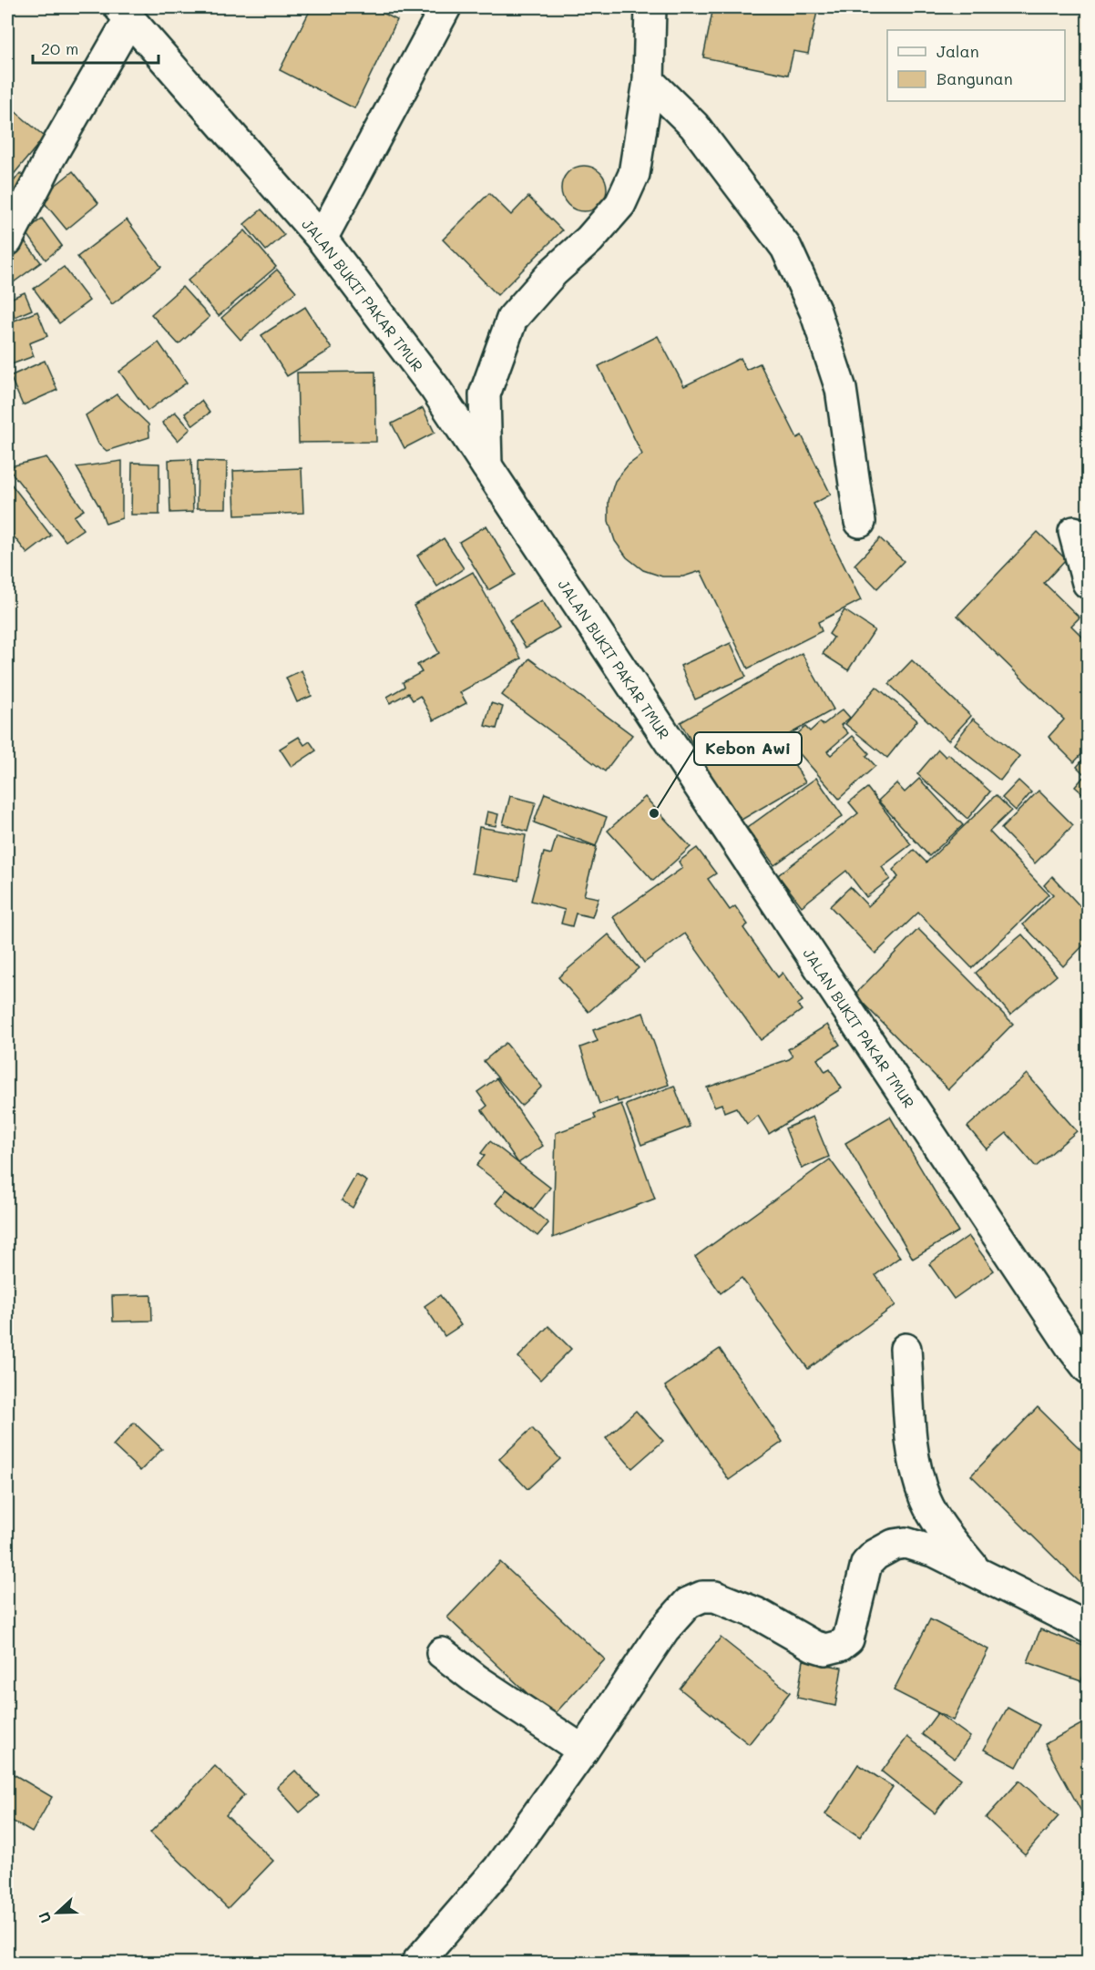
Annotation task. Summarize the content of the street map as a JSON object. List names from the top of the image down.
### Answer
{
  "streets": {
    "street": ["JALAN BUKIT PAKAR TMUR"]
  },
  "places": ["Kebon Awi"],
  "legend": ["Jalan", "Bangunan"],
  "scale_bar": "20 m",
  "north": "left"
}
